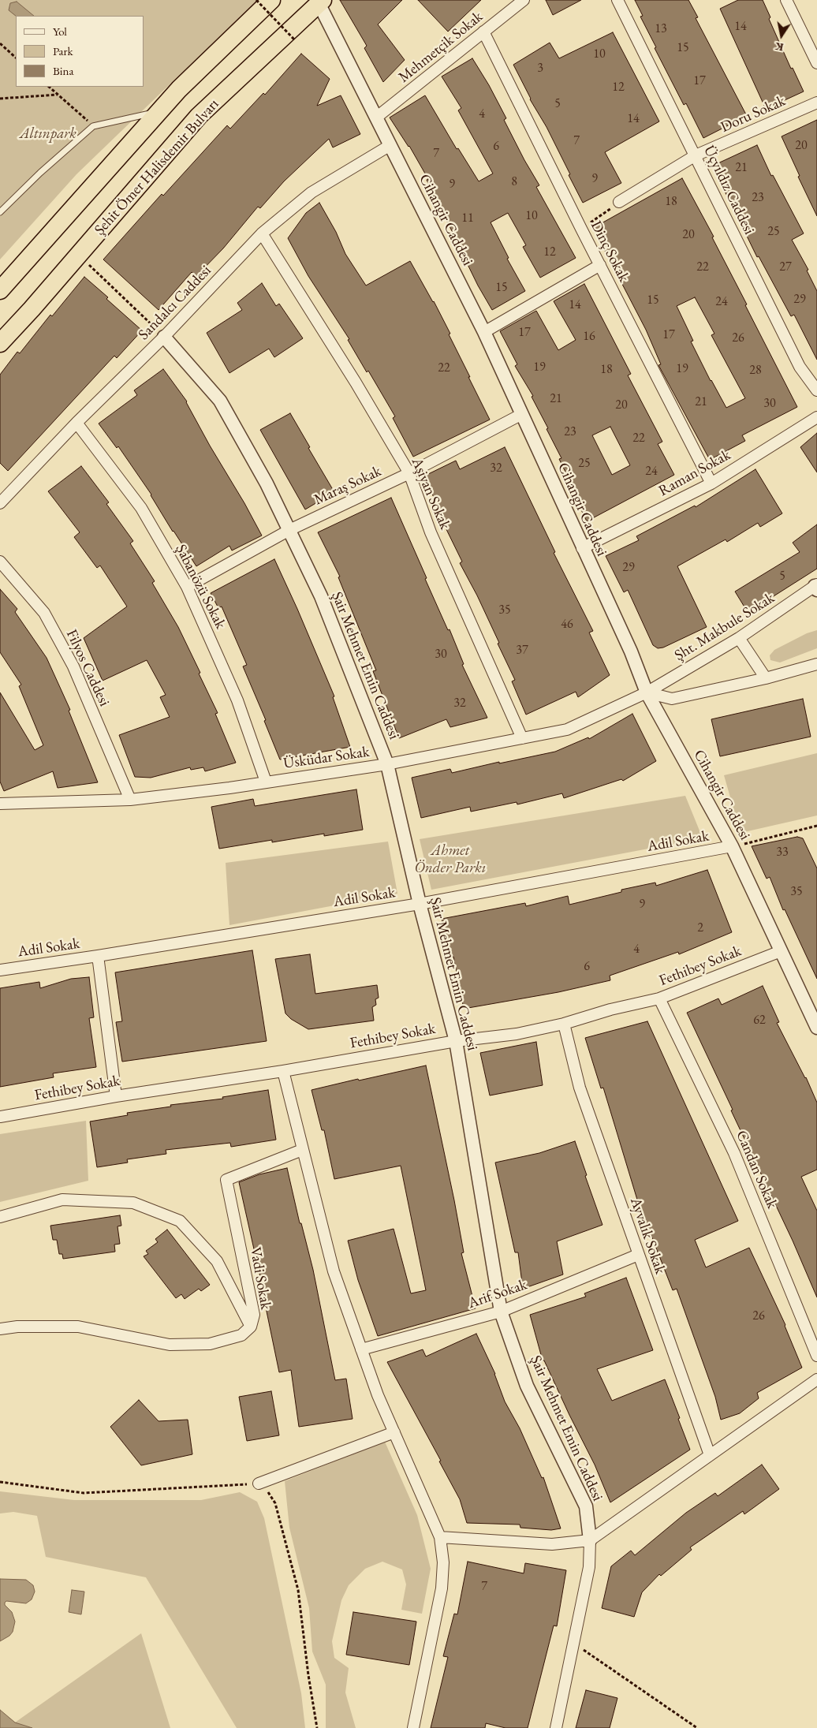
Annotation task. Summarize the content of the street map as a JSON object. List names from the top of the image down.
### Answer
{
  "streets": {
    "highway": ["Şehit Ömer Halisdemir Bulvarı"],
    "street": [
      "Mehmetçik Sokak",
      "Doru Sokak",
      "Üçyıldız Caddesi",
      "Cihangir Caddesi",
      "Dinç Sokak",
      "Sandalcı Caddesi",
      "Raman Sokak",
      "Maraş Sokak",
      "Aşiyan Sokak",
      "Şabanözü Sokak",
      "Şht. Makbule Sokak",
      "Şair Mehmet Emin Caddesi",
      "Filyos Caddesi",
      "Üsküdar Sokak",
      "Adil Sokak",
      "Fethibey Sokak",
      "Candan Sokak",
      "Ayvalık Sokak",
      "Vadi Sokak",
      "Arif Sokak"
    ]
  },
  "crossings": [
    ["Mehmetçik Sokak", "Cihangir Caddesi"],
    ["Mehmetçik Sokak", "Dinç Sokak"],
    ["Doru Sokak", "Üçyıldız Caddesi"],
    ["Şehit Ömer Halisdemir Bulvarı", "Cihangir Caddesi"],
    ["Cihangir Caddesi", "Sandalcı Caddesi"],
    ["Cihangir Caddesi", "Raman Sokak"],
    ["Cihangir Caddesi", "Maraş Sokak"],
    ["Cihangir Caddesi", "Şht. Makbule Sokak"],
    ["Cihangir Caddesi", "Üsküdar Sokak"],
    ["Cihangir Caddesi", "Adil Sokak"],
    ["Cihangir Caddesi", "Fethibey Sokak"],
    ["Dinç Sokak", "Raman Sokak"],
    ["Sandalcı Caddesi", "Aşiyan Sokak"],
    ["Sandalcı Caddesi", "Şabanözü Sokak"],
    ["Sandalcı Caddesi", "Şair Mehmet Emin Caddesi"],
    ["Maraş Sokak", "Aşiyan Sokak"],
    ["Maraş Sokak", "Şabanözü Sokak"],
    ["Maraş Sokak", "Şair Mehmet Emin Caddesi"],
    ["Aşiyan Sokak", "Üsküdar Sokak"],
    ["Şabanözü Sokak", "Üsküdar Sokak"],
    ["Şht. Makbule Sokak", "Üsküdar Sokak"],
    ["Şair Mehmet Emin Caddesi", "Üsküdar Sokak"],
    ["Şair Mehmet Emin Caddesi", "Adil Sokak"],
    ["Şair Mehmet Emin Caddesi", "Fethibey Sokak"],
    ["Şair Mehmet Emin Caddesi", "Arif Sokak"],
    ["Filyos Caddesi", "Üsküdar Sokak"],
    ["Fethibey Sokak", "Candan Sokak"],
    ["Fethibey Sokak", "Ayvalık Sokak"],
    ["Ayvalık Sokak", "Arif Sokak"]
  ],
  "parks": ["Altınpark", "Ahmet Önder Parkı"],
  "house_numbers": [
    "14",
    "13",
    "15",
    "10",
    "3",
    "17",
    "12",
    "5",
    "4",
    "14",
    "7",
    "20",
    "6",
    "7",
    "21",
    "9",
    "8",
    "9",
    "23",
    "18",
    "10",
    "11",
    "25",
    "20",
    "12",
    "22",
    "27",
    "15",
    "29",
    "15",
    "24",
    "14",
    "17",
    "17",
    "16",
    "26",
    "19",
    "22",
    "19",
    "18",
    "28",
    "21",
    "21",
    "30",
    "20",
    "23",
    "22",
    "25",
    "32",
    "24",
    "29",
    "5",
    "35",
    "46",
    "37",
    "30",
    "32",
    "33",
    "35",
    "9",
    "2",
    "4",
    "6",
    "62",
    "26",
    "7"
  ],
  "legend": ["Yol", "Park", "Bina"],
  "north": "bottom"
}
